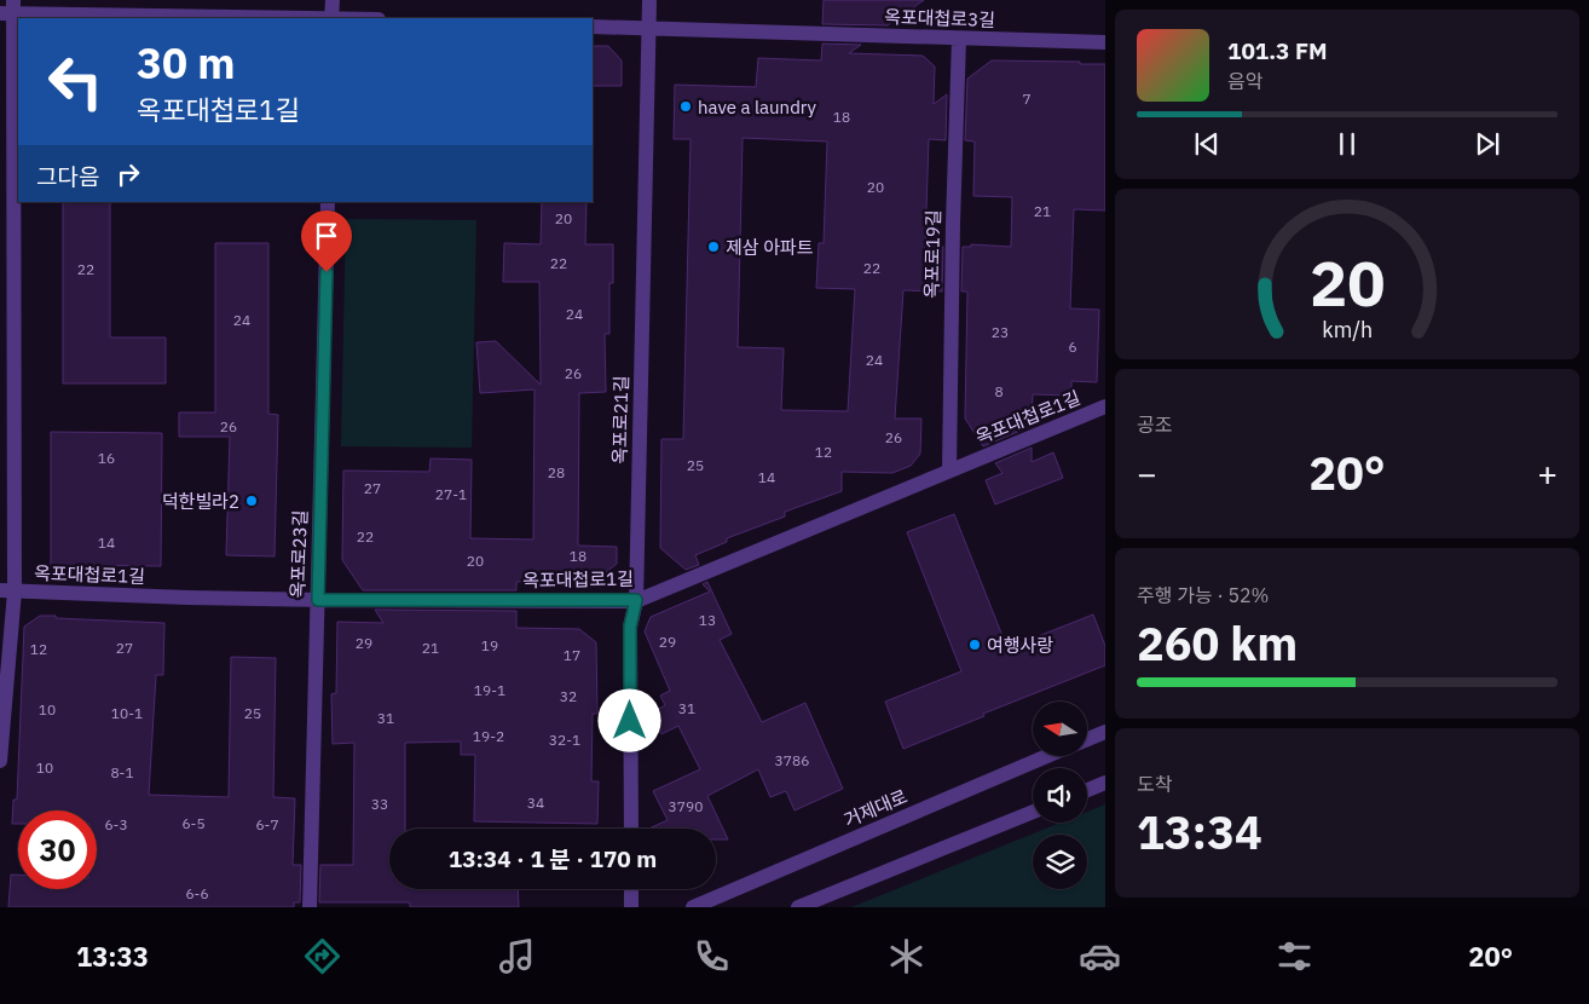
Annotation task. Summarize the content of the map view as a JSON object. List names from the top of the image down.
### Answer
{
  "streets": {
    "street": [
      "옥포대첩로3길",
      "옥포로19길",
      "옥포대첩로1길",
      "옥포로21길",
      "옥포로23길",
      "거제대로"
    ]
  },
  "crossings": [
    ["옥포대첩로3길", "옥포로19길"],
    ["옥포대첩로3길", "옥포로21길"],
    ["옥포로19길", "옥포대첩로1길"],
    ["옥포대첩로1길", "옥포로21길"],
    ["옥포대첩로1길", "옥포로23길"]
  ],
  "places": [
    "have a laundry",
    "제삼 아파트",
    "덕한빌라2",
    "여행사랑"
  ],
  "house_numbers": [
    "7",
    "18",
    "20",
    "21",
    "20",
    "22",
    "22",
    "22",
    "24",
    "24",
    "23",
    "6",
    "24",
    "26",
    "8",
    "26",
    "26",
    "12",
    "16",
    "25",
    "28",
    "14",
    "27",
    "27-1",
    "22",
    "14",
    "18",
    "20",
    "13",
    "29",
    "29",
    "19",
    "27",
    "21",
    "12",
    "17",
    "19-1",
    "32",
    "31",
    "10",
    "10-1",
    "25",
    "31",
    "19-2",
    "32-1",
    "3786",
    "10",
    "8-1",
    "34",
    "33",
    "3790",
    "6-5",
    "6-3",
    "6-7",
    "6-6"
  ],
  "north": "left",
  "page": {
    "turn": ["30 m", "옥포대첩로1길"],
    "song": ["101.3 FM", "음악"],
    "then": "그다음",
    "tile": [
      "공조",
      ["주행 가능 · 52%", "260 km"],
      ["도착", "13:34"]
    ],
    "heat": ["−", "20°", "+"],
    "limit": "30",
    "trip": "13:34 · 1 분 · 170 m",
    "tabs": ["13:33", "20°"],
    "gauge": ["20", "km/h"]
  }
}
